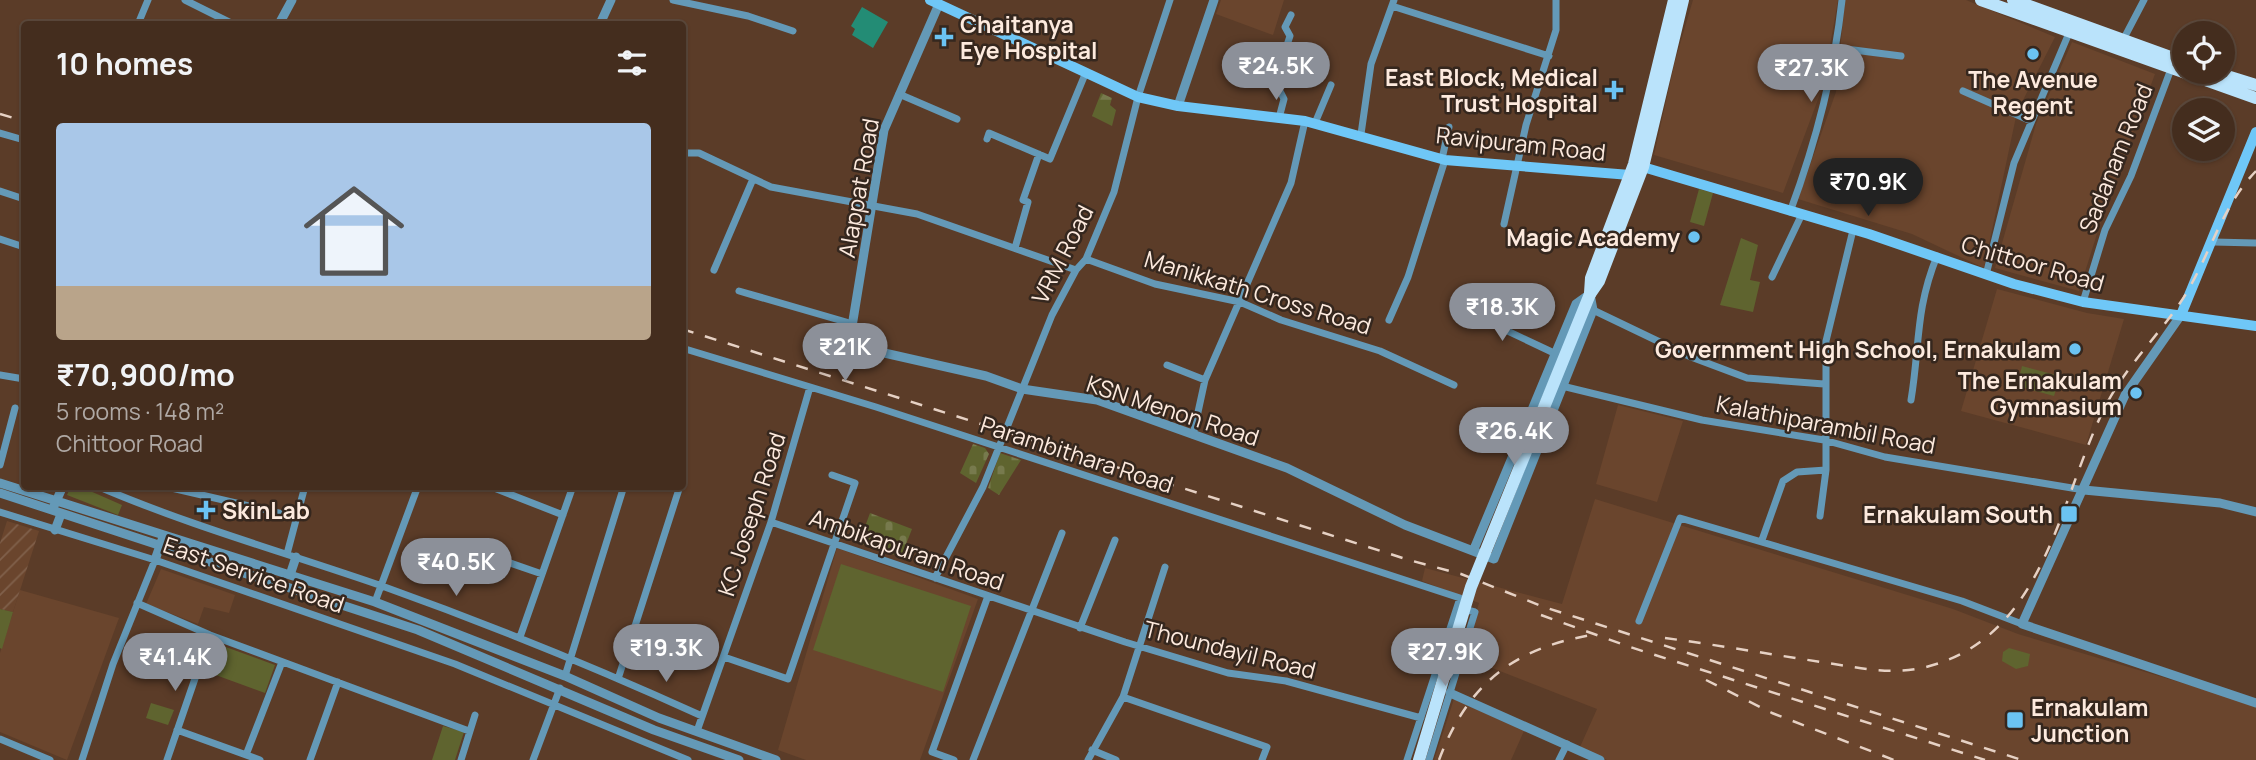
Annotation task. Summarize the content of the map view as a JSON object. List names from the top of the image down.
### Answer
{
  "streets": {
    "main road": ["Ravipuram Road", "Chittoor Road"],
    "street": [
      "Sadanam Road",
      "Alappat Road",
      "VRM Road",
      "Manikkath Cross Road",
      "KSN Menon Road",
      "Kalathiparambil Road",
      "Parambithara Road",
      "KC Joseph Road",
      "Ambikapuram Road",
      "East Service Road",
      "Thoundayil Road"
    ]
  },
  "crossings": [
    ["Ravipuram Road", "Alappat Road"],
    ["Ravipuram Road", "VRM Road"],
    ["Sadanam Road", "Chittoor Road"],
    ["Alappat Road", "KSN Menon Road"],
    ["VRM Road", "Manikkath Cross Road"],
    ["VRM Road", "KSN Menon Road"],
    ["VRM Road", "Parambithara Road"],
    ["VRM Road", "Ambikapuram Road"],
    ["KSN Menon Road", "Kalathiparambil Road"],
    ["Parambithara Road", "KC Joseph Road"],
    ["KC Joseph Road", "Ambikapuram Road"],
    ["Ambikapuram Road", "Thoundayil Road"]
  ],
  "places": {
    "health": ["Chaitanya Eye Hospital", "East Block, Medical Trust Hospital", "SkinLab"],
    "other": [
      "The Avenue Regent",
      "Magic Academy",
      "Government High School, Ernakulam",
      "The Ernakulam Gymnasium"
    ],
    "transit": ["Ernakulam South", "Ernakulam Junction"]
  },
  "page": {
    "heading": "10 homes",
    "price": [
      "₹24.5K",
      "₹27.3K",
      "₹70.9K",
      "₹18.3K",
      "₹21K",
      "₹26.4K",
      "₹40.5K",
      "₹19.3K",
      "₹27.9K",
      "₹41.4K"
    ],
    "list": [
      {
        "name": "₹70,900/mo",
        "note": "5 rooms · 148 m² · Chittoor Road"
      }
    ]
  }
}
